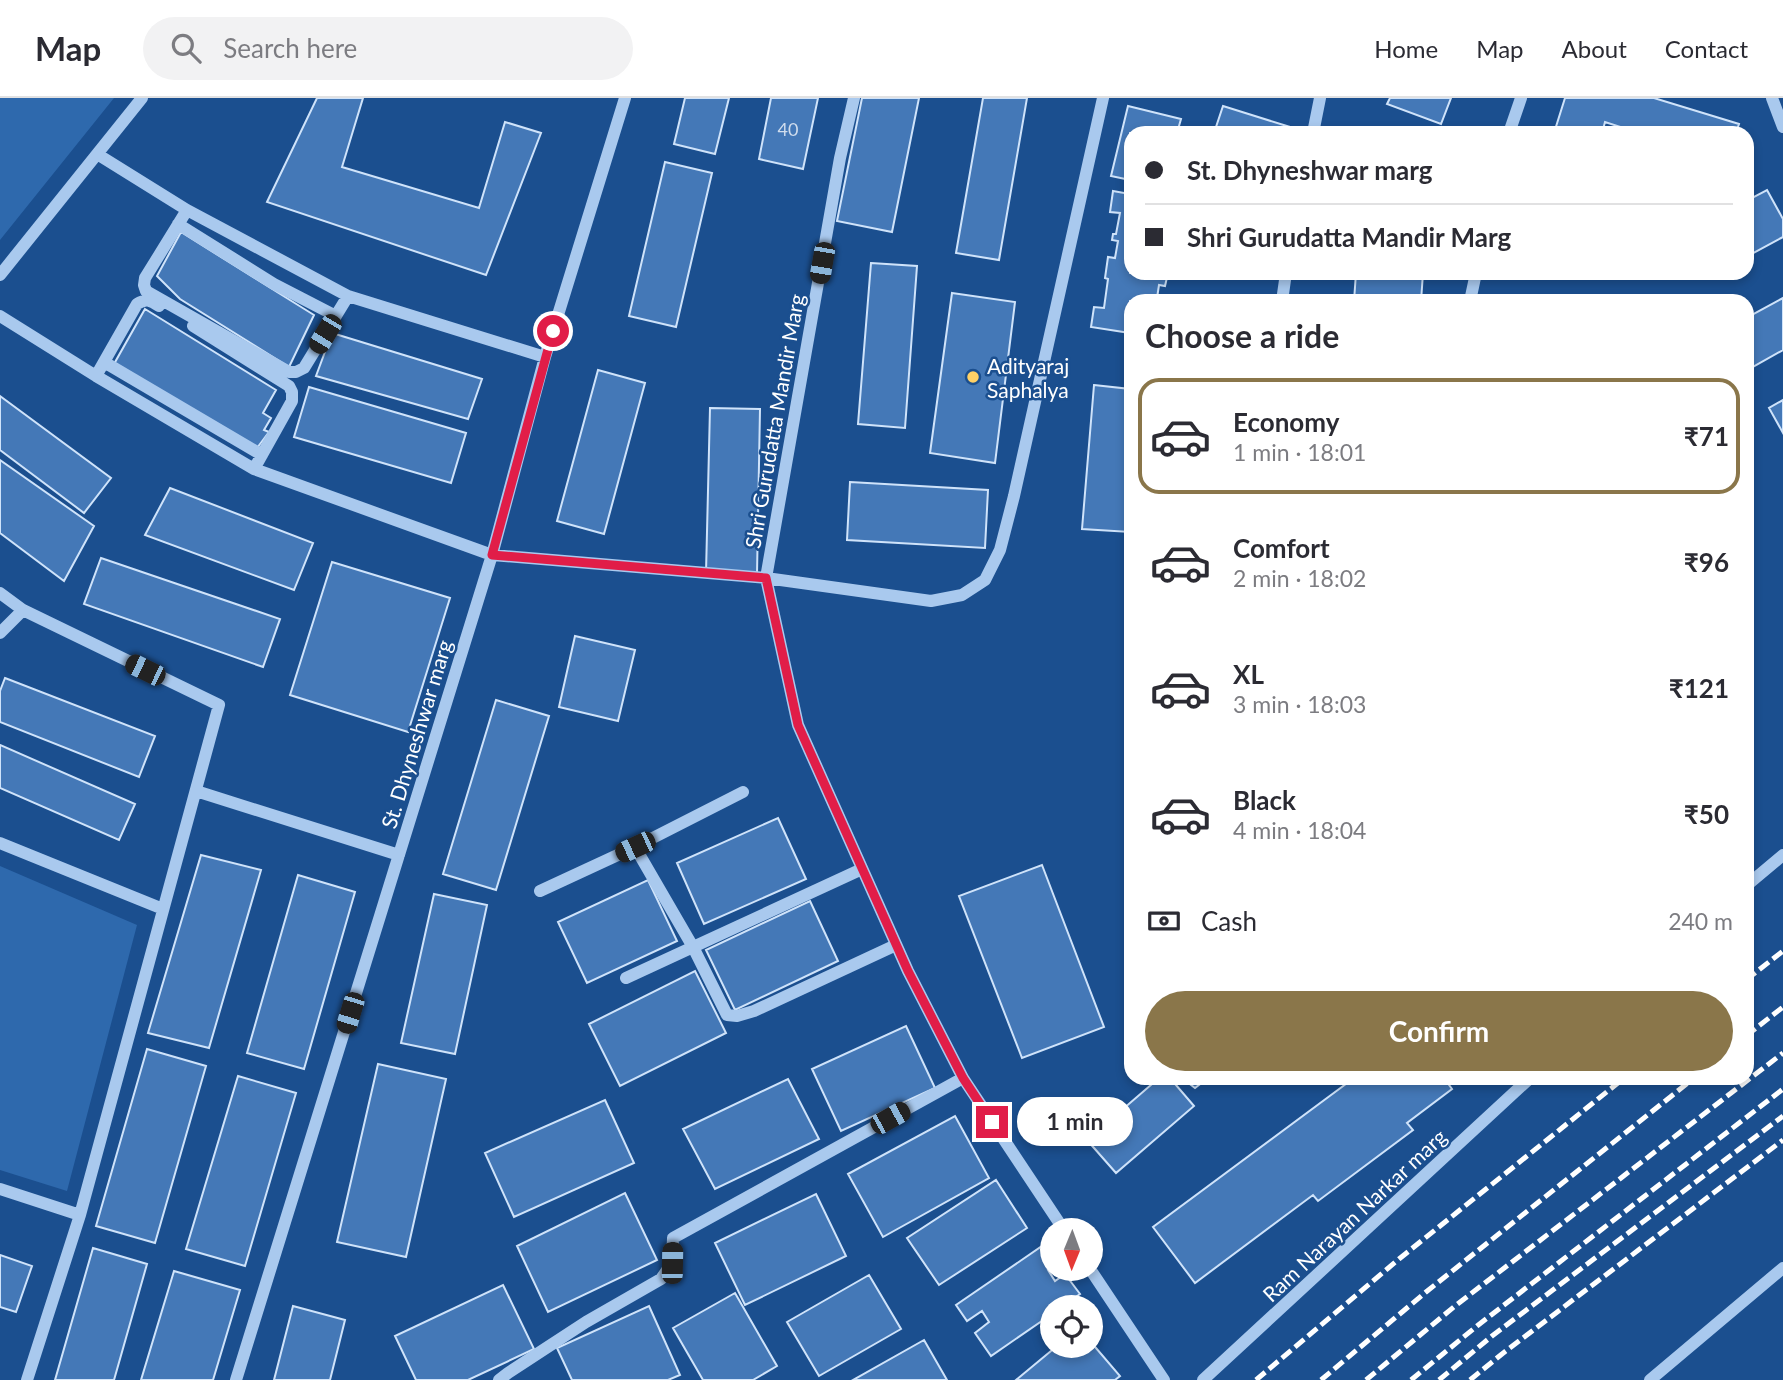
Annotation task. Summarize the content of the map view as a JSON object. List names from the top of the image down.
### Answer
{
  "streets": {
    "street": ["Shri Gurudatta Mandir Marg", "St. Dhyneshwar marg", "Ram Narayan Narkar marg"]
  },
  "places": ["Adityaraj Saphalya"],
  "house_numbers": ["40"],
  "north": "bottom",
  "page": {
    "header": "Map",
    "search": "Search here",
    "nav": [
      "Home",
      "Map",
      "About",
      "Contact"
    ],
    "banner": ["St. Dhyneshwar marg", "Shri Gurudatta Mandir Marg"],
    "heading": "Choose a ride",
    "list": [
      {
        "name": "Economy",
        "note": "1 min · 18:01",
        "value": "₹71"
      },
      {
        "name": "Comfort",
        "note": "2 min · 18:02",
        "value": "₹96"
      },
      {
        "name": "XL",
        "note": "3 min · 18:03",
        "value": "₹121"
      },
      {
        "name": "Black",
        "note": "4 min · 18:04",
        "value": "₹50"
      }
    ],
    "pay": ["Cash", "240 m"],
    "buttons": "Confirm",
    "bubble": "1 min"
  }
}
